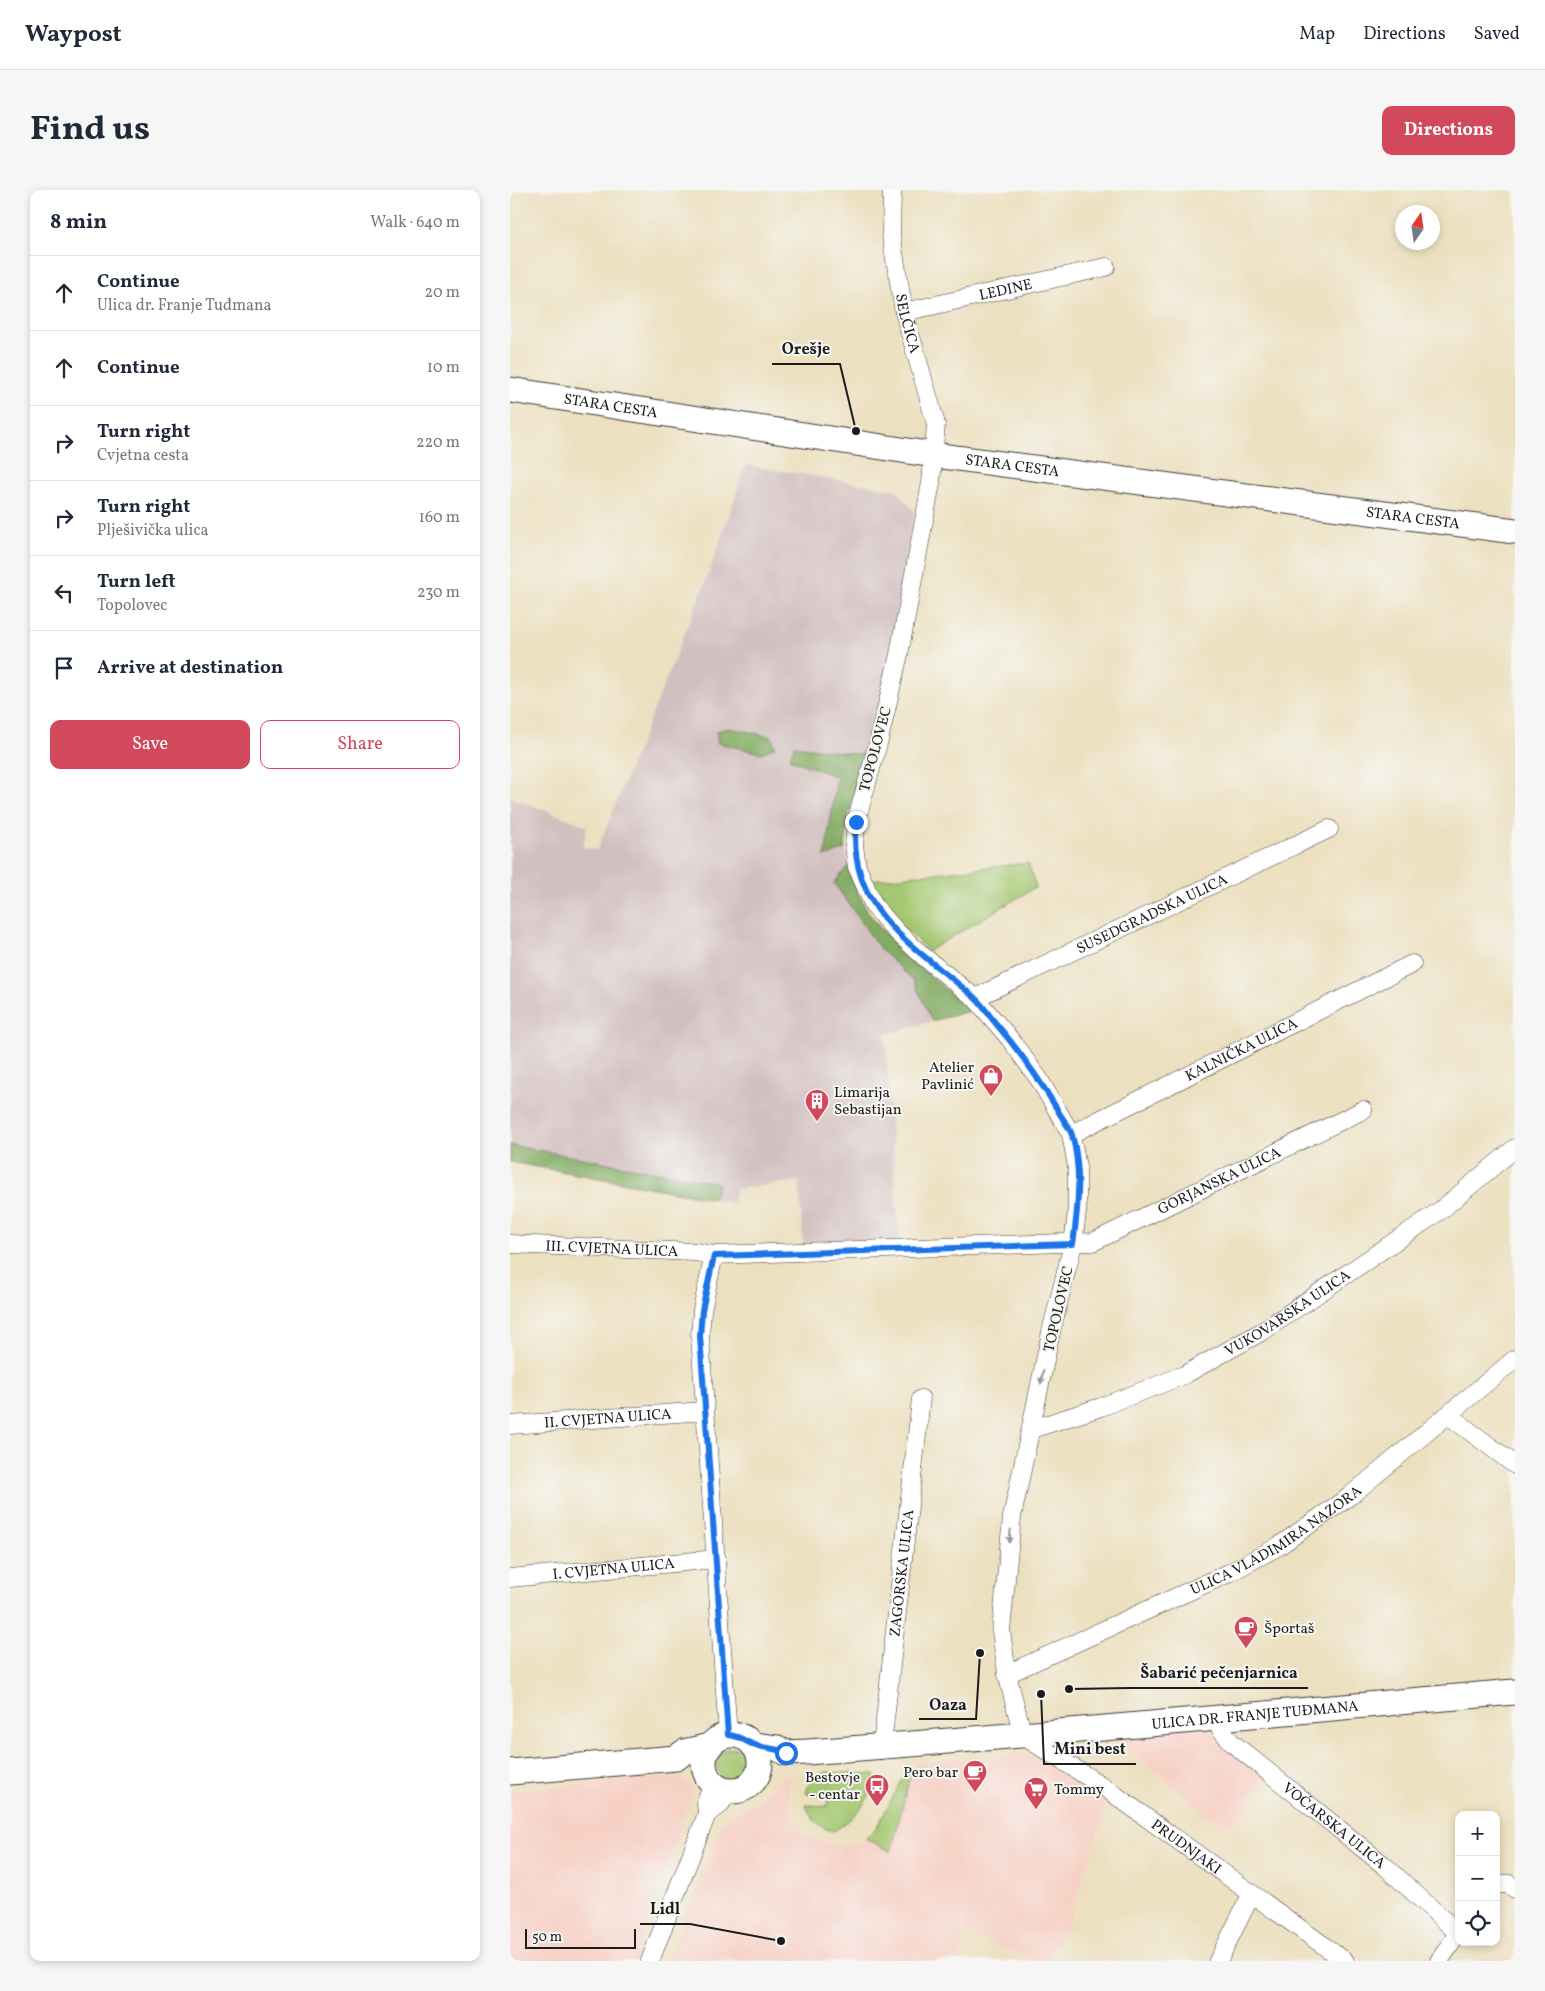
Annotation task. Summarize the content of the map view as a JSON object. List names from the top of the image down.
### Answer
{
  "streets": {
    "main road": ["STARA CESTA", "ULICA DR. FRANJE TUĐMANA"],
    "street": [
      "LEDINE",
      "SELČICA",
      "TOPOLOVEC",
      "SUSEDGRADSKA ULICA",
      "KALNIČKA ULICA",
      "GORJANSKA ULICA",
      "III. CVJETNA ULICA",
      "VUKOVARSKA ULICA",
      "II. CVJETNA ULICA",
      "ULICA VLADIMIRA NAZORA",
      "I. CVJETNA ULICA",
      "ZAGORSKA ULICA",
      "VOĆARSKA ULICA",
      "PRUDNJAKI"
    ]
  },
  "crossings": [
    ["LEDINE", "SELČICA"],
    ["SELČICA", "STARA CESTA"],
    ["SELČICA", "TOPOLOVEC"],
    ["STARA CESTA", "TOPOLOVEC"],
    ["TOPOLOVEC", "SUSEDGRADSKA ULICA"],
    ["TOPOLOVEC", "KALNIČKA ULICA"],
    ["TOPOLOVEC", "GORJANSKA ULICA"],
    ["TOPOLOVEC", "VUKOVARSKA ULICA"],
    ["TOPOLOVEC", "ULICA VLADIMIRA NAZORA"],
    ["TOPOLOVEC", "ULICA DR. FRANJE TUĐMANA"],
    ["TOPOLOVEC", "PRUDNJAKI"],
    ["GORJANSKA ULICA", "III. CVJETNA ULICA"],
    ["ZAGORSKA ULICA", "ULICA DR. FRANJE TUĐMANA"],
    ["ULICA DR. FRANJE TUĐMANA", "VOĆARSKA ULICA"],
    ["ULICA DR. FRANJE TUĐMANA", "PRUDNJAKI"]
  ],
  "places": {
    "other": [
      "Orešje",
      "Oaza",
      "Šabarić pečenjarnica",
      "Mini best",
      "Lidl"
    ],
    "shop": ["Atelier Pavlinić"],
    "building": ["Limarija Sebastijan"],
    "cafe": ["Športaš", "Pero bar"],
    "bus stop": ["Bestovje - centar"],
    "supermarket": ["Tommy"]
  },
  "scale_bar": "50 m",
  "north": "top",
  "page": {
    "header": "Waypost",
    "nav": ["Map", "Directions", "Saved"],
    "title": "Find us",
    "buttons": [
      "Directions",
      ["Save", "Share"]
    ],
    "heading": ["8 min", "Walk · 640 m"],
    "list": [
      ["Continue", "Ulica dr. Franje Tuđmana", "20 m"],
      ["Continue", "10 m"],
      ["Turn right", "Cvjetna cesta", "220 m"],
      ["Turn right", "Plješivička ulica", "160 m"],
      ["Turn left", "Topolovec", "230 m"],
      "Arrive at destination"
    ],
    "map_buttons": ["+", "−"],
    "scale": "50 m"
  }
}
